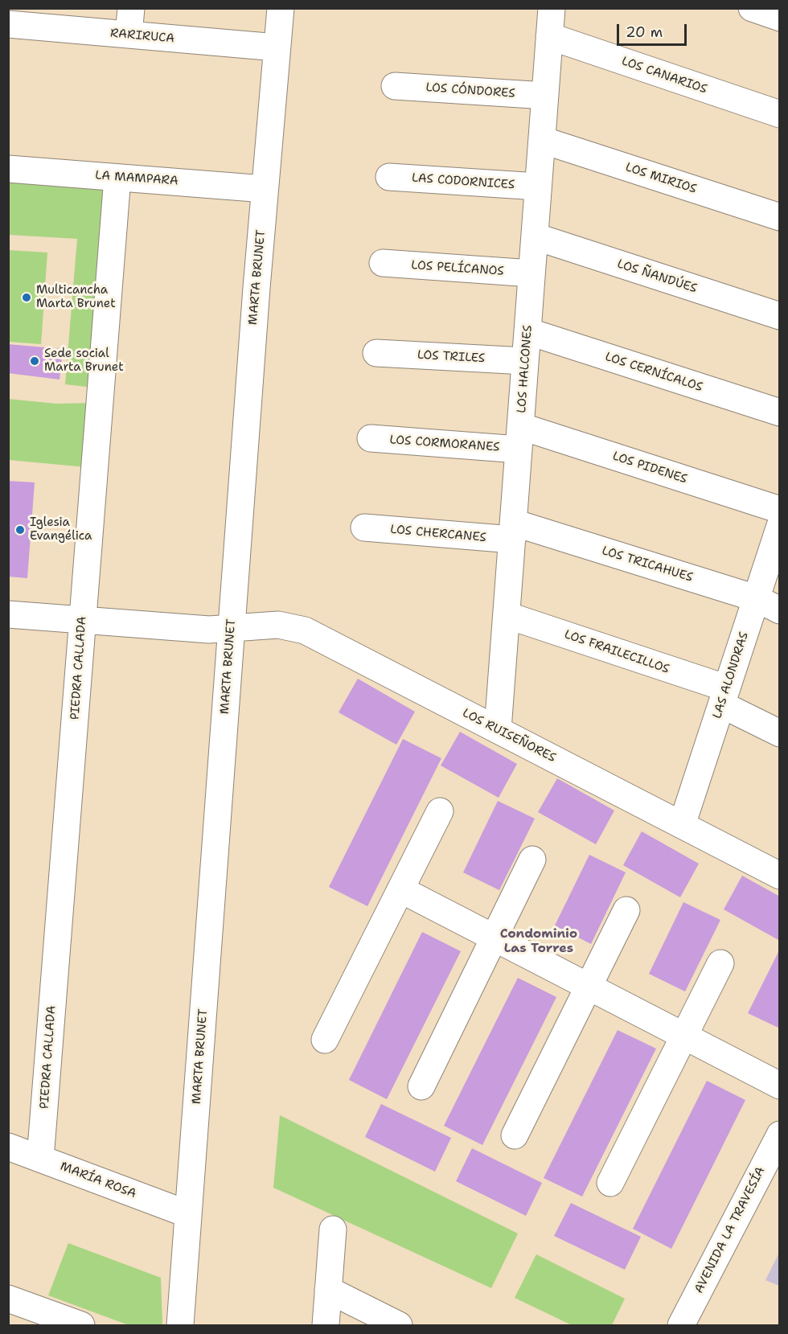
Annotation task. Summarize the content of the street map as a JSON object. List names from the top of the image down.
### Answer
{
  "streets": {
    "street": [
      "RARIRUCA",
      "LOS CANARIOS",
      "LOS CÓNDORES",
      "LA MAMPARA",
      "LOS MIRIOS",
      "LAS CODORNICES",
      "LOS PELÍCANOS",
      "LOS ÑANDÚES",
      "MARTA BRUNET",
      "LOS TRILES",
      "LOS HALCONES",
      "LOS CERNÍCALOS",
      "LOS CORMORANES",
      "LOS PIDENES",
      "LOS CHERCANES",
      "LOS TRICAHUES",
      "LOS FRAILECILLOS",
      "PIEDRA CALLADA",
      "LAS ALONDRAS",
      "LOS RUISEÑORES",
      "MARÍA ROSA",
      "AVENIDA LA TRAVESÍA"
    ]
  },
  "crossings": [
    ["RARIRUCA", "MARTA BRUNET"],
    ["LOS CANARIOS", "LOS HALCONES"],
    ["LOS CÓNDORES", "LOS HALCONES"],
    ["LA MAMPARA", "MARTA BRUNET"],
    ["LA MAMPARA", "PIEDRA CALLADA"],
    ["LOS MIRIOS", "LOS HALCONES"],
    ["LAS CODORNICES", "LOS HALCONES"],
    ["LOS PELÍCANOS", "LOS HALCONES"],
    ["LOS ÑANDÚES", "LOS HALCONES"],
    ["MARTA BRUNET", "LOS RUISEÑORES"],
    ["MARTA BRUNET", "MARÍA ROSA"],
    ["LOS TRILES", "LOS HALCONES"],
    ["LOS HALCONES", "LOS CERNÍCALOS"],
    ["LOS HALCONES", "LOS CORMORANES"],
    ["LOS HALCONES", "LOS PIDENES"],
    ["LOS HALCONES", "LOS CHERCANES"],
    ["LOS HALCONES", "LOS TRICAHUES"],
    ["LOS HALCONES", "LOS FRAILECILLOS"],
    ["LOS HALCONES", "LOS RUISEÑORES"],
    ["LOS CORMORANES", "LOS PIDENES"],
    ["LOS CHERCANES", "LOS TRICAHUES"],
    ["LOS TRICAHUES", "LAS ALONDRAS"],
    ["LOS FRAILECILLOS", "LAS ALONDRAS"],
    ["PIEDRA CALLADA", "LOS RUISEÑORES"],
    ["PIEDRA CALLADA", "MARÍA ROSA"],
    ["LAS ALONDRAS", "LOS RUISEÑORES"]
  ],
  "districts": ["Condominio Las Torres"],
  "places": ["Multicancha Marta Brunet", "Sede social Marta Brunet", "Iglesia Evangélica"],
  "scale_bar": "20 m"
}
